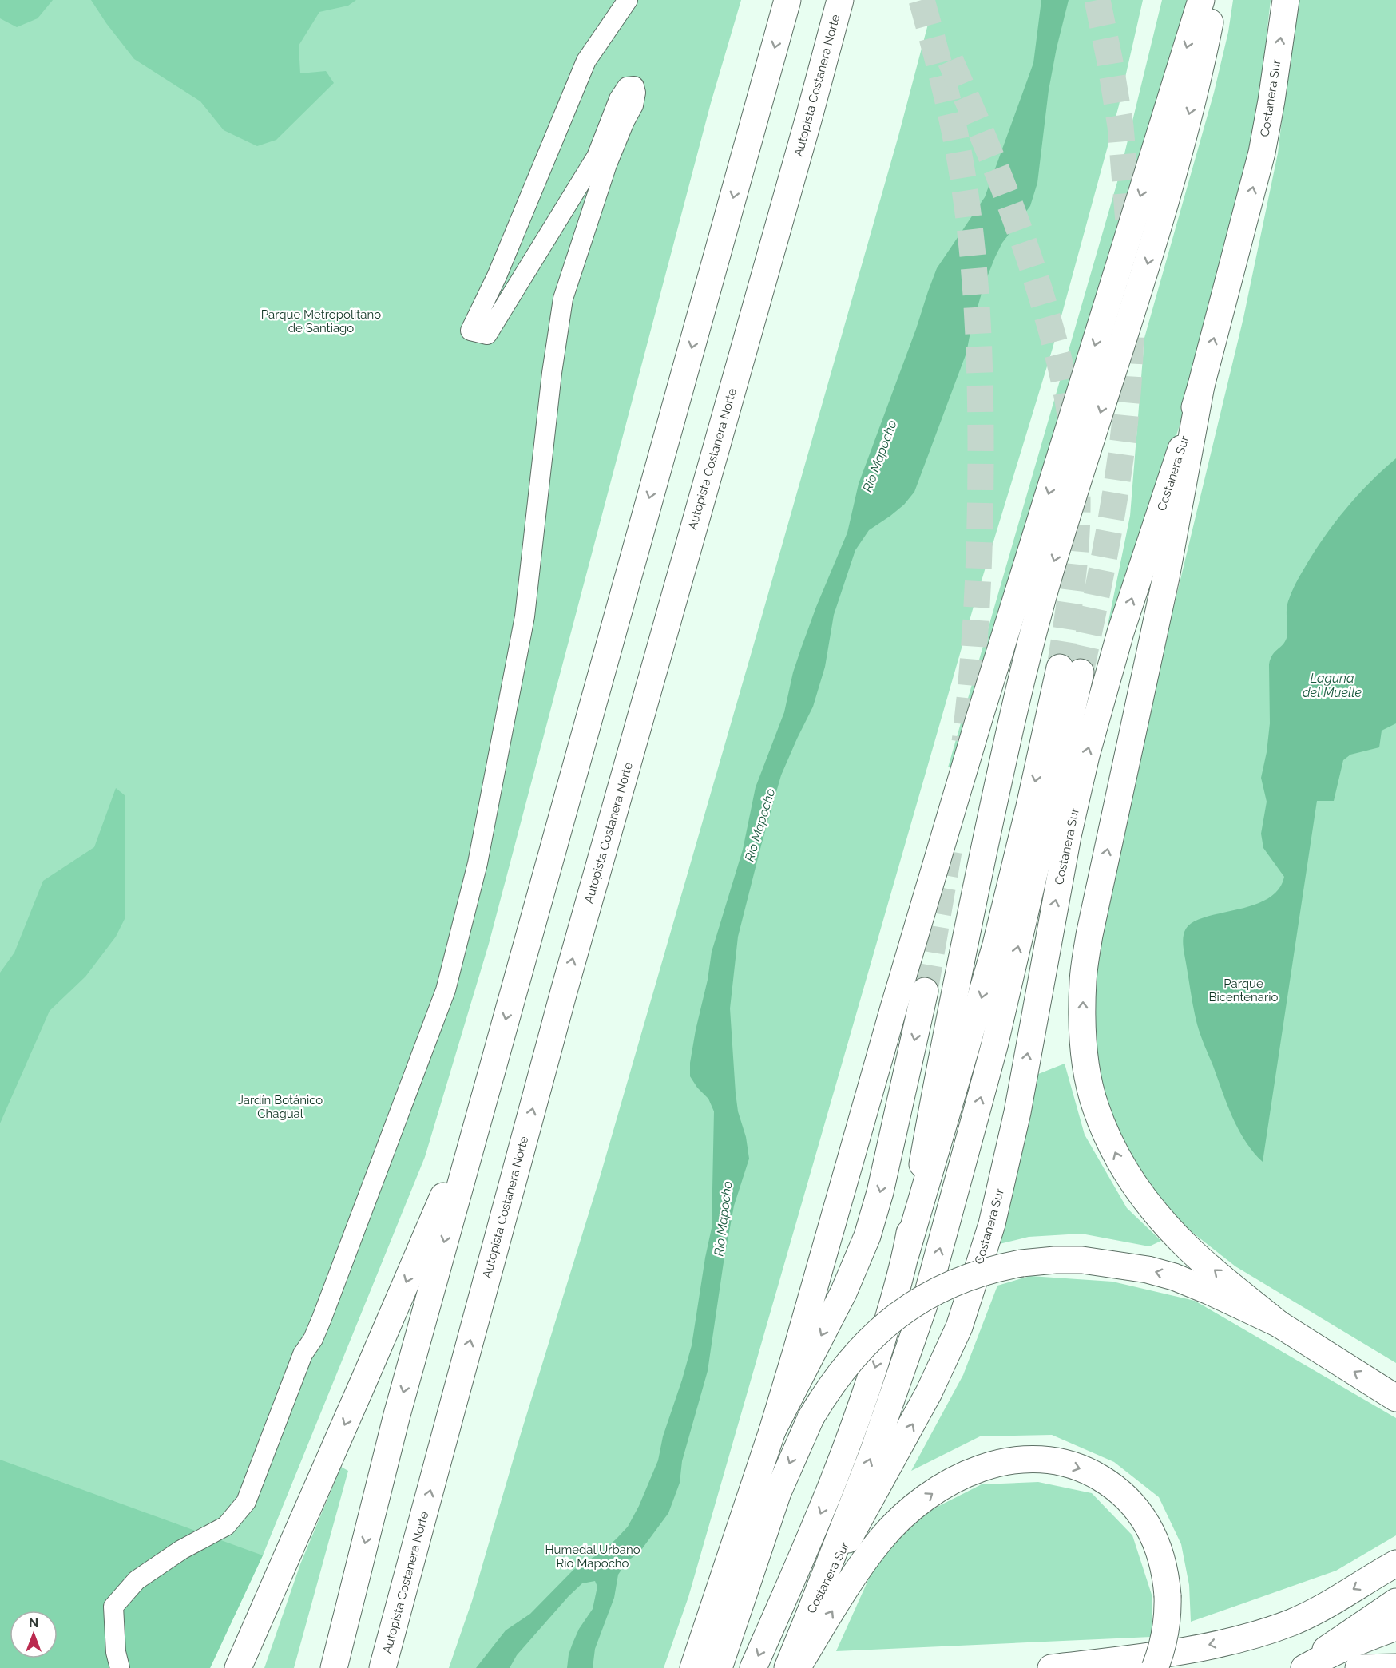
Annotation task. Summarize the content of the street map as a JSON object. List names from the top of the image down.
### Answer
{
  "streets": {
    "main road": ["Autopista Costanera Norte", "Costanera Sur"]
  },
  "water": ["Río Mapocho", "Laguna del Muelle"],
  "parks": [
    "Parque Metropolitano de Santiago",
    "Parque Bicentenario",
    "Jardín Botánico Chagual",
    "Humedal Urbano Río Mapocho"
  ],
  "north": "top"
}
